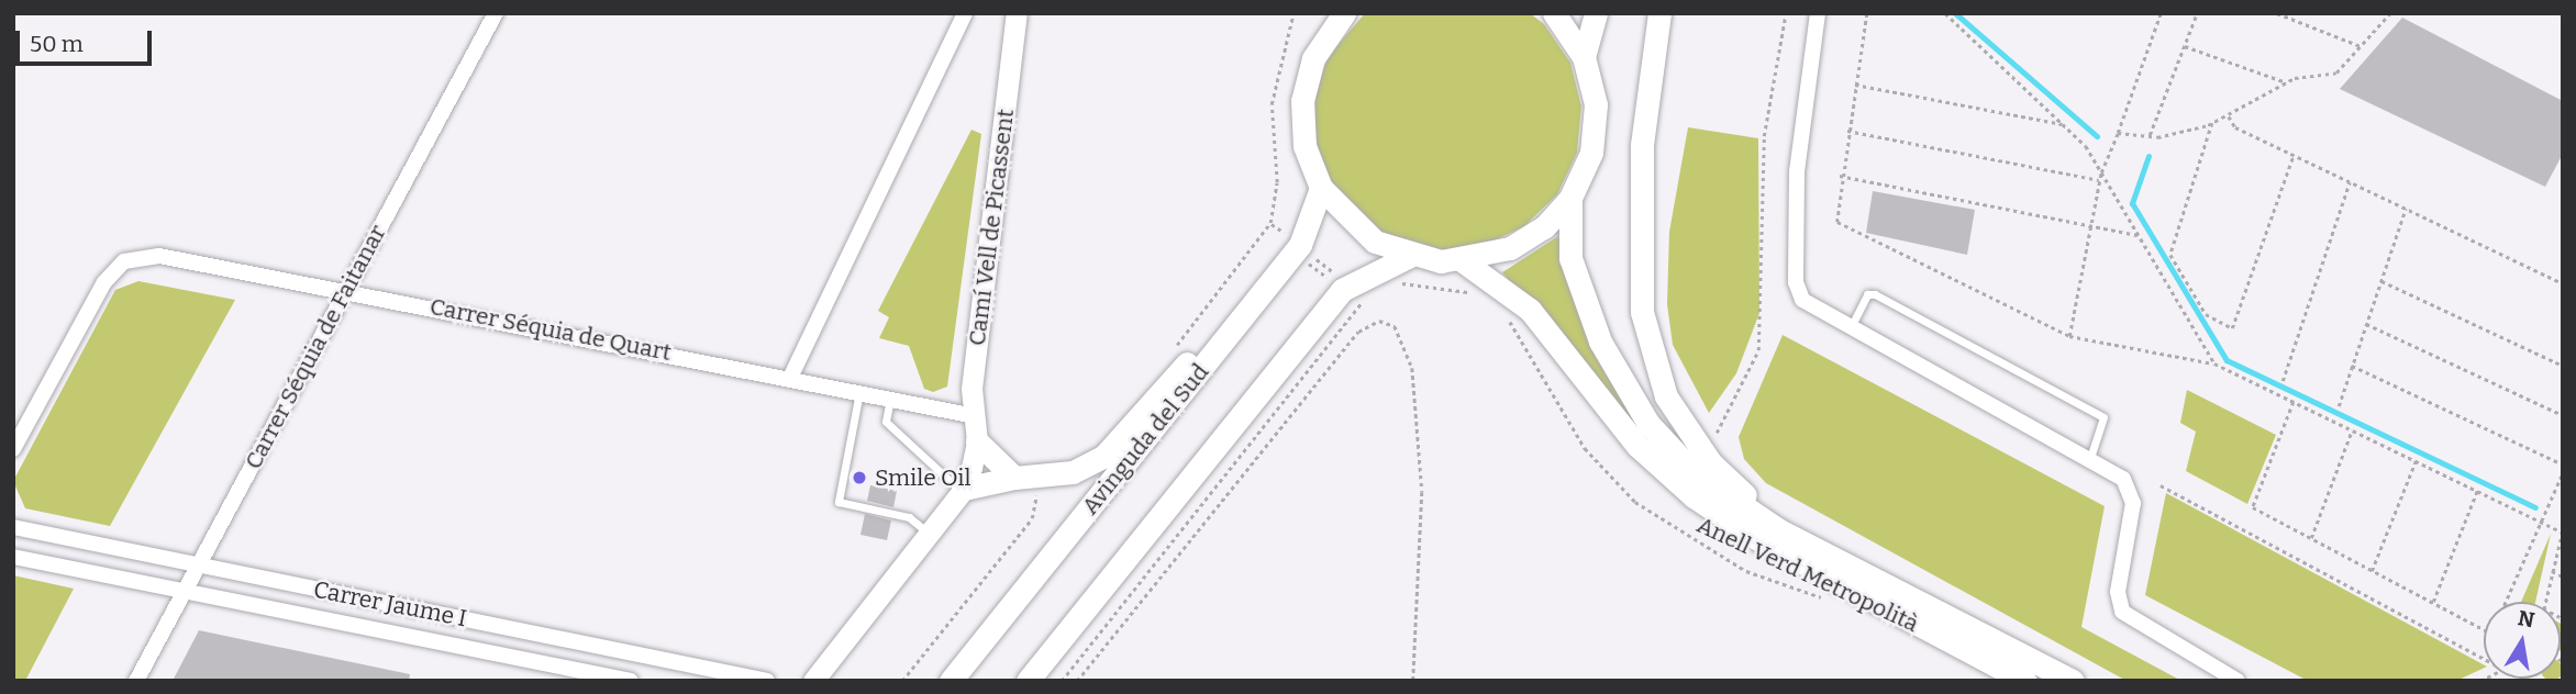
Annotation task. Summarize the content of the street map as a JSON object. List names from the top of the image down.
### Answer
{
  "streets": {
    "main road": ["Avinguda del Sud"],
    "street": [
      "Camí Vell de Picassent",
      "Carrer Séquia de Quart",
      "Carrer Séquia de Faitanar",
      "Carrer Jaume I"
    ],
    "path": ["Anell Verd Metropolità"]
  },
  "crossings": [
    ["Camí Vell de Picassent", "Carrer Séquia de Quart"],
    ["Carrer Séquia de Quart", "Carrer Séquia de Faitanar"],
    ["Carrer Séquia de Faitanar", "Carrer Jaume I"]
  ],
  "places": ["Smile Oil"],
  "scale_bar": "50 m",
  "north": "top"
}
